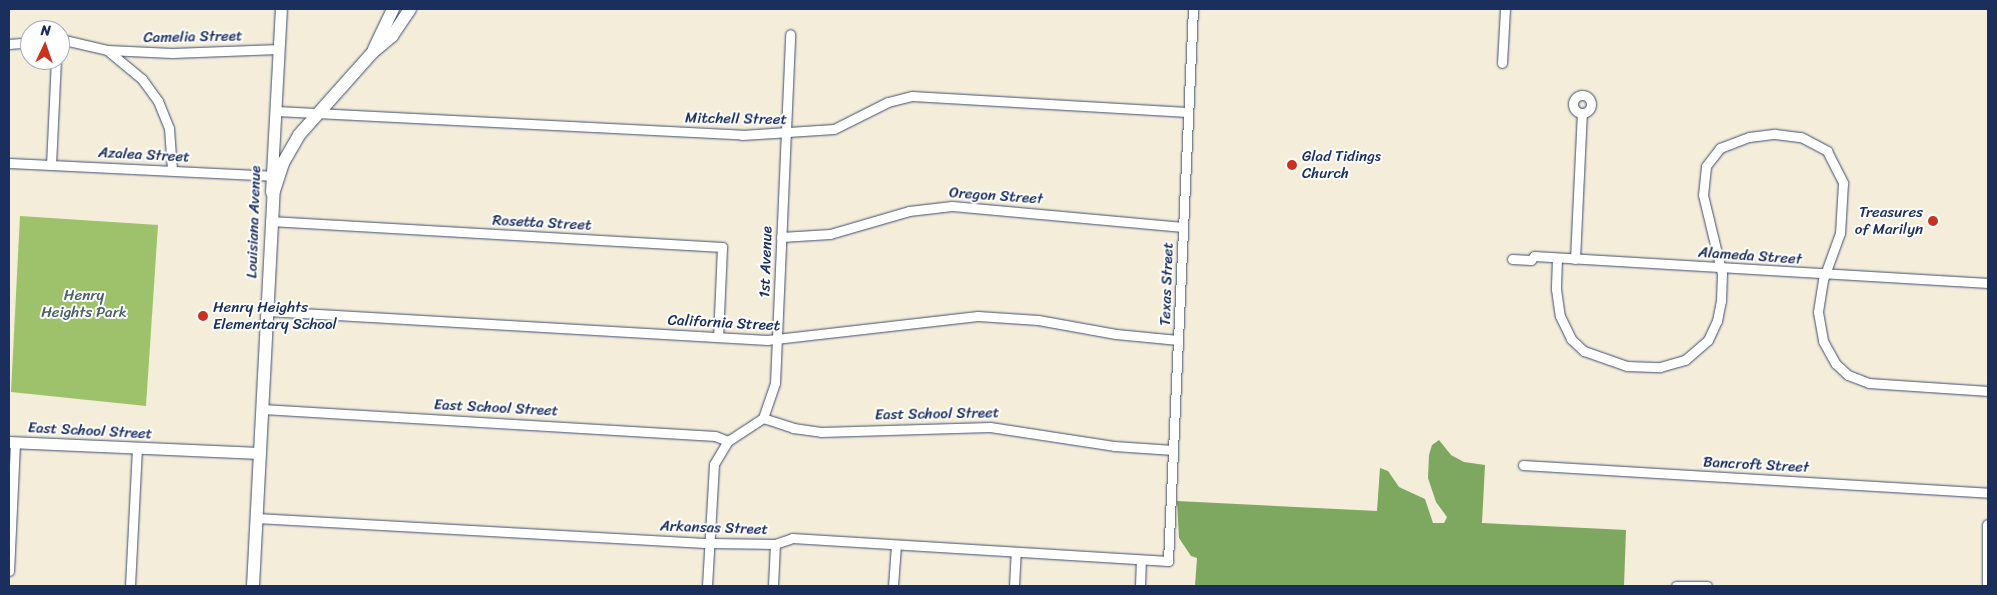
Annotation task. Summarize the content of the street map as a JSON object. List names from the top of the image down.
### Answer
{
  "streets": {
    "main road": ["Louisiana Avenue"],
    "street": [
      "Camelia Street",
      "Mitchell Street",
      "Azalea Street",
      "Oregon Street",
      "Rosetta Street",
      "Alameda Street",
      "1st Avenue",
      "Texas Street",
      "California Street",
      "East School Street",
      "Bancroft Street",
      "Arkansas Street"
    ]
  },
  "crossings": [
    ["Camelia Street", "Louisiana Avenue"],
    ["Mitchell Street", "Louisiana Avenue"],
    ["Mitchell Street", "1st Avenue"],
    ["Mitchell Street", "Texas Street"],
    ["Azalea Street", "Louisiana Avenue"],
    ["Oregon Street", "1st Avenue"],
    ["Oregon Street", "Texas Street"],
    ["Louisiana Avenue", "Rosetta Street"],
    ["Louisiana Avenue", "California Street"],
    ["Louisiana Avenue", "East School Street"],
    ["Louisiana Avenue", "Arkansas Street"],
    ["Rosetta Street", "California Street"],
    ["1st Avenue", "California Street"],
    ["1st Avenue", "East School Street"],
    ["Texas Street", "California Street"],
    ["Texas Street", "East School Street"],
    ["Texas Street", "Arkansas Street"]
  ],
  "parks": ["Henry Heights Park"],
  "places": ["Glad Tidings Church", "Treasures of Marilyn", "Henry Heights Elementary School"],
  "north": "top"
}
